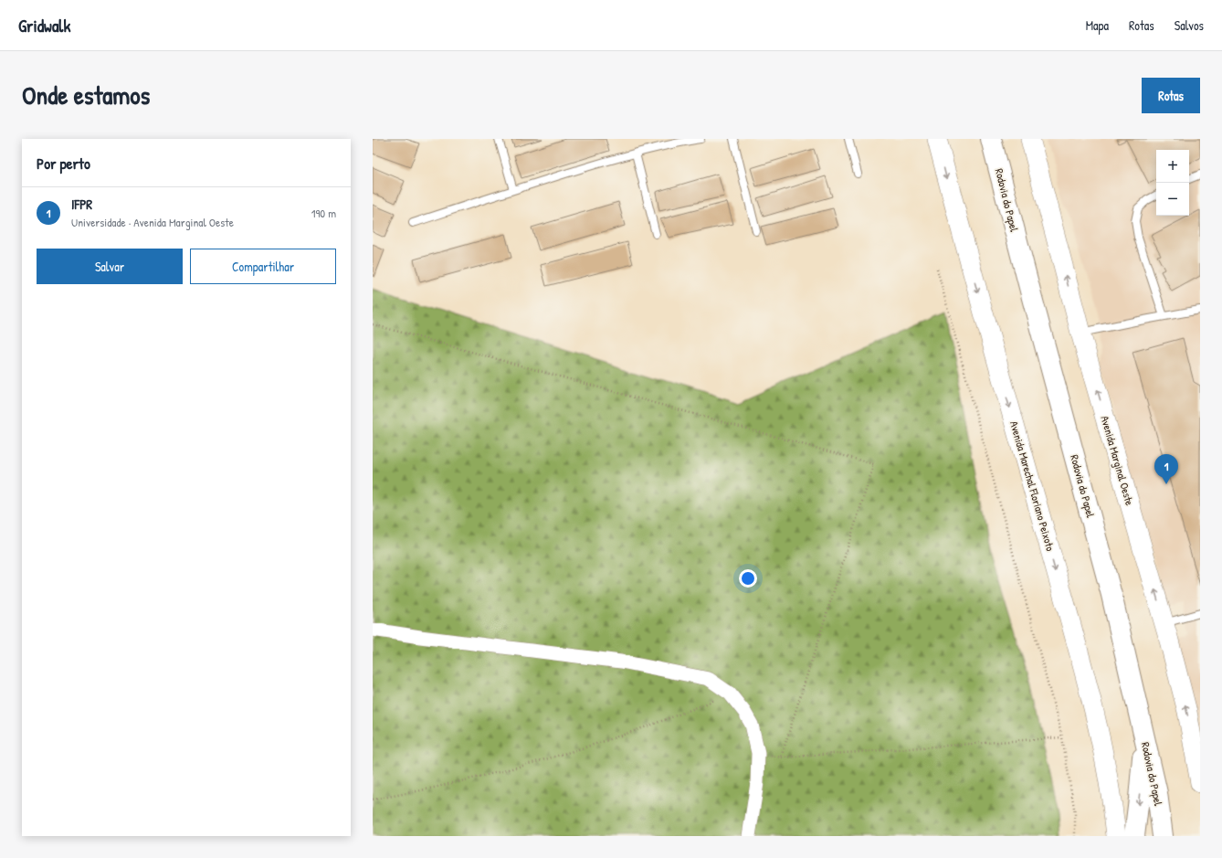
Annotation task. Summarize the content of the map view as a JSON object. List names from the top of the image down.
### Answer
{
  "streets": {
    "main road": ["Rodovia do Papel", "Avenida Marginal Oeste", "Avenida Marechal Floriano Peixoto"]
  },
  "one_way": ["Avenida Marginal Oeste", "Avenida Marechal Floriano Peixoto"],
  "page": {
    "header": "Gridwalk",
    "nav": ["Mapa", "Rotas", "Salvos"],
    "title": "Onde estamos",
    "buttons": [
      "Rotas",
      ["Salvar", "Compartilhar"]
    ],
    "heading": "Por perto",
    "map_buttons": ["+", "−"],
    "list": [
      {
        "mark": "1",
        "name": "IFPR",
        "note": "Universidade · Avenida Marginal Oeste",
        "value": "190 m"
      }
    ],
    "pins": "1"
  }
}
